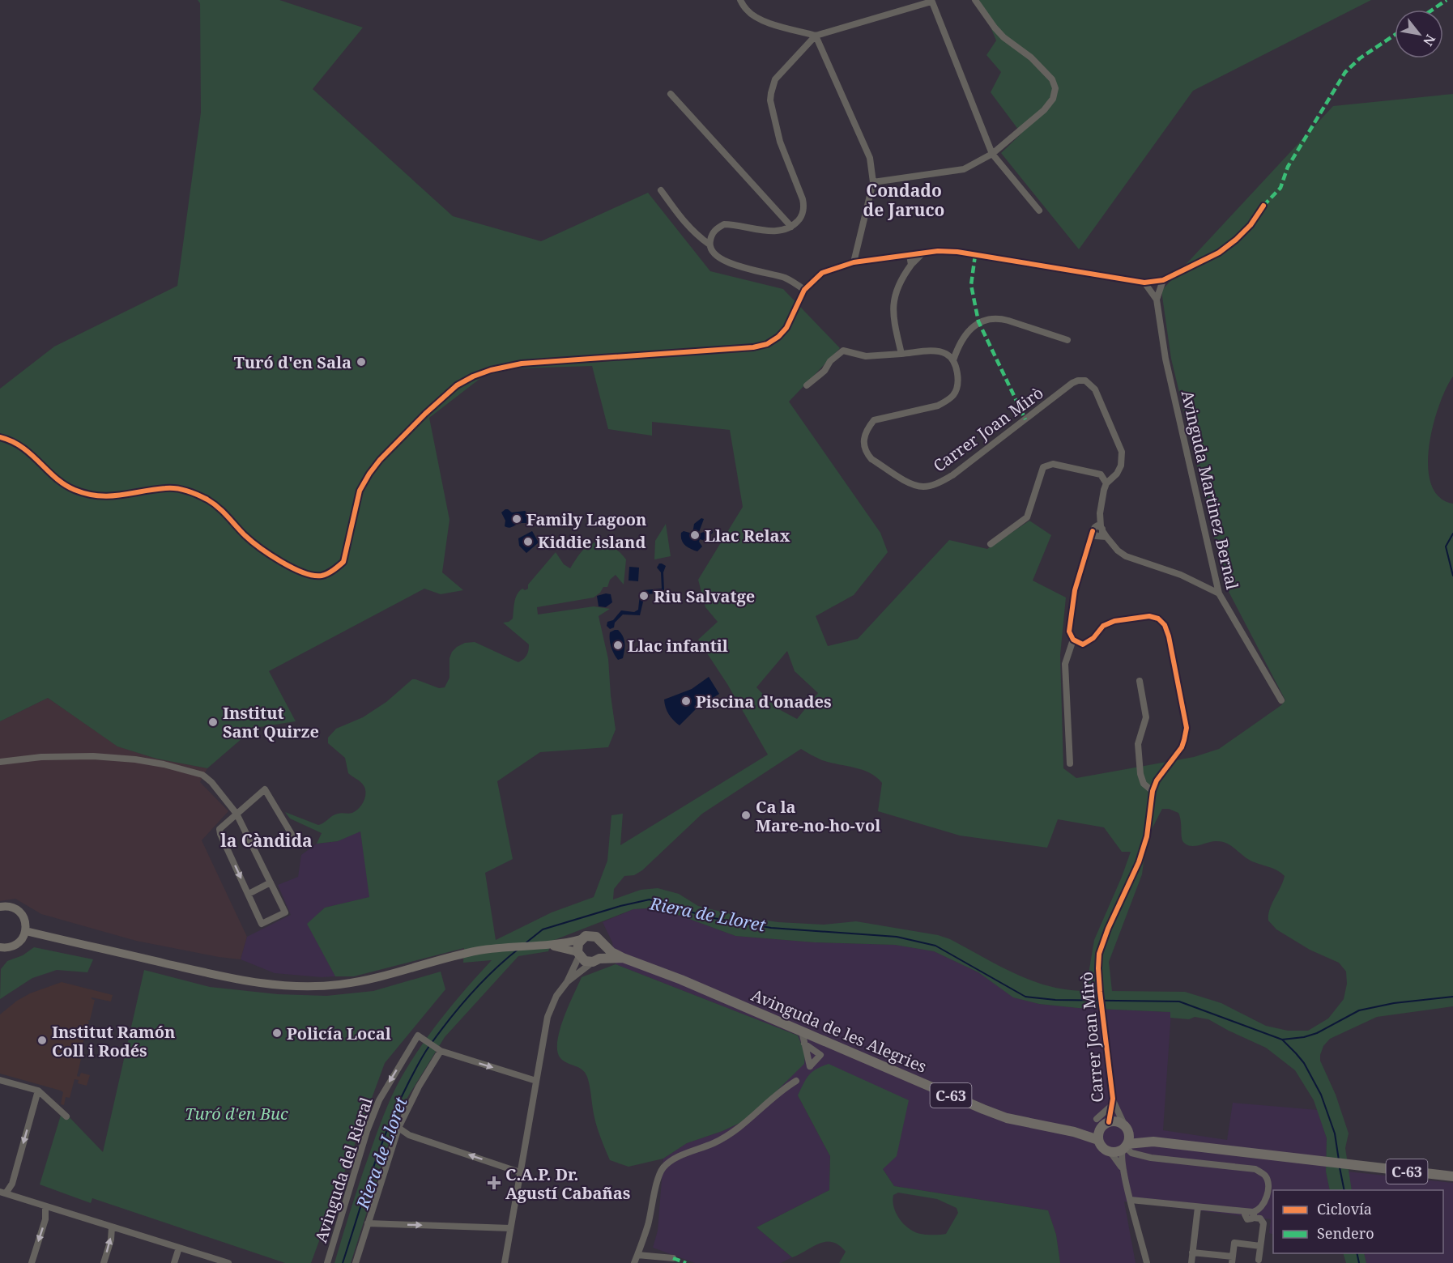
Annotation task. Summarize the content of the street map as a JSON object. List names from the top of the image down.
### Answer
{
  "streets": {
    "main road": ["Avinguda de les Alegries", "C-63"],
    "street": ["Carrer Joan Mirò", "Avinguda Martinez Bernal", "Avinguda del Rieral"]
  },
  "crossings": [
    ["Carrer Joan Mirò", "Avinguda de les Alegries"],
    ["Carrer Joan Mirò", "C-63"],
    ["Avinguda de les Alegries", "C-63"]
  ],
  "districts": ["Condado de Jaruco", "la Càndida"],
  "water": ["Riera de Lloret"],
  "parks": ["Turó d'en Buc"],
  "places": {
    "other": [
      "Turó d'en Sala",
      "Family Lagoon",
      "Llac Relax",
      "Kiddie island",
      "Riu Salvatge",
      "Llac infantil",
      "Piscina d'onades",
      "Institut Sant Quirze",
      "Ca la Mare-no-ho-vol",
      "Policía Local",
      "Institut Ramón Coll i Rodés"
    ],
    "health": ["C.A.P. Dr. Agustí Cabañas"]
  },
  "legend": ["Ciclovía", "Sendero"],
  "north": "bottom right"
}
